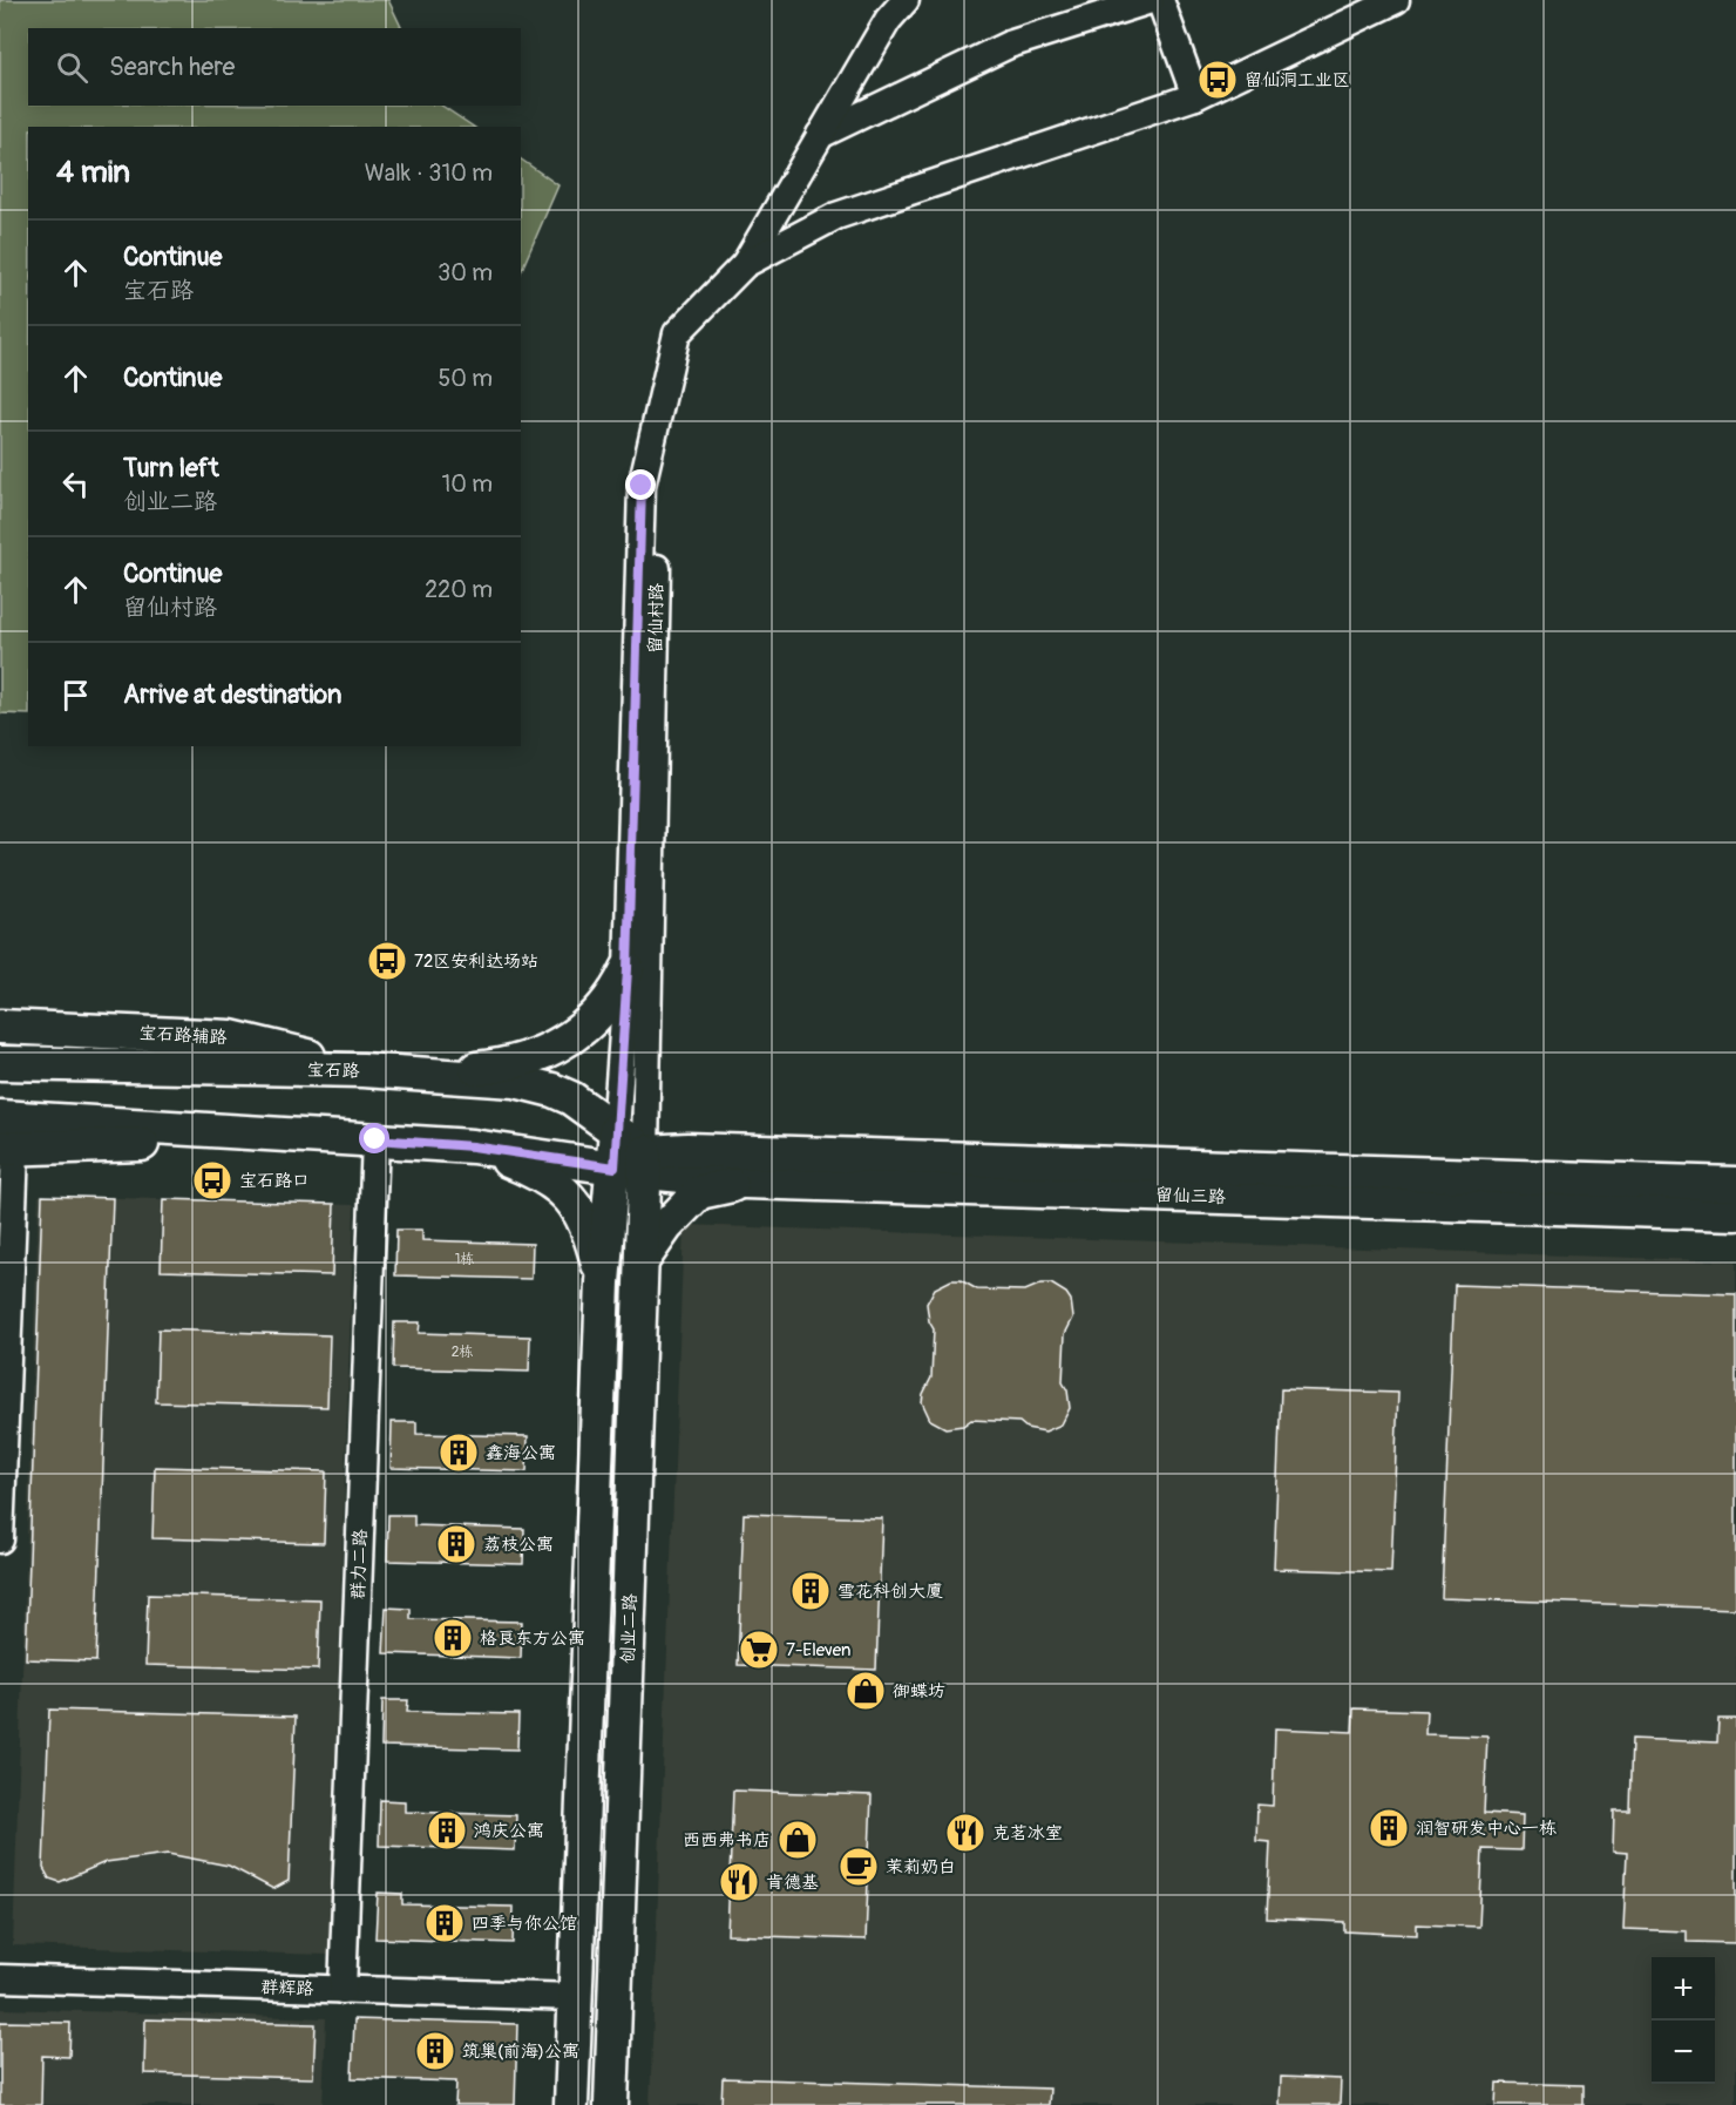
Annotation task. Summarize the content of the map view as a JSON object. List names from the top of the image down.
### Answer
{
  "streets": {
    "main road": [
      "宝石路辅路",
      "宝石路",
      "留仙三路",
      "创业二路"
    ],
    "street": ["留仙村路", "群力二路", "群辉路"]
  },
  "crossings": [
    ["留仙村路", "宝石路"],
    ["留仙村路", "留仙三路"],
    ["留仙村路", "创业二路"],
    ["宝石路辅路", "宝石路"],
    ["宝石路", "留仙三路"],
    ["宝石路", "创业二路"],
    ["留仙三路", "创业二路"],
    ["群力二路", "群辉路"]
  ],
  "places": {
    "bus stop": ["留仙洞工业区", "72区安利达场站", "宝石路口"],
    "building": [
      "鑫海公寓",
      "荔枝公寓",
      "雪花科创大廈",
      "格良东方公寓",
      "润智研发中心一栋",
      "鸿庆公寓",
      "四季与你公馆",
      "筑巢(前海)公寓"
    ],
    "supermarket": ["7-Eleven"],
    "shop": ["御蝶坊", "西西弗书店"],
    "restaurant": ["克茗冰室", "肯德基"],
    "cafe": ["茉莉奶白"]
  },
  "house_numbers": ["1栋", "2栋"],
  "page": {
    "search": "Search here",
    "heading": ["4 min", "Walk · 310 m"],
    "list": [
      ["Continue", "宝石路", "30 m"],
      ["Continue", "50 m"],
      ["Turn left", "创业二路", "10 m"],
      ["Continue", "留仙村路", "220 m"],
      "Arrive at destination"
    ],
    "map_buttons": ["+", "−"]
  }
}
